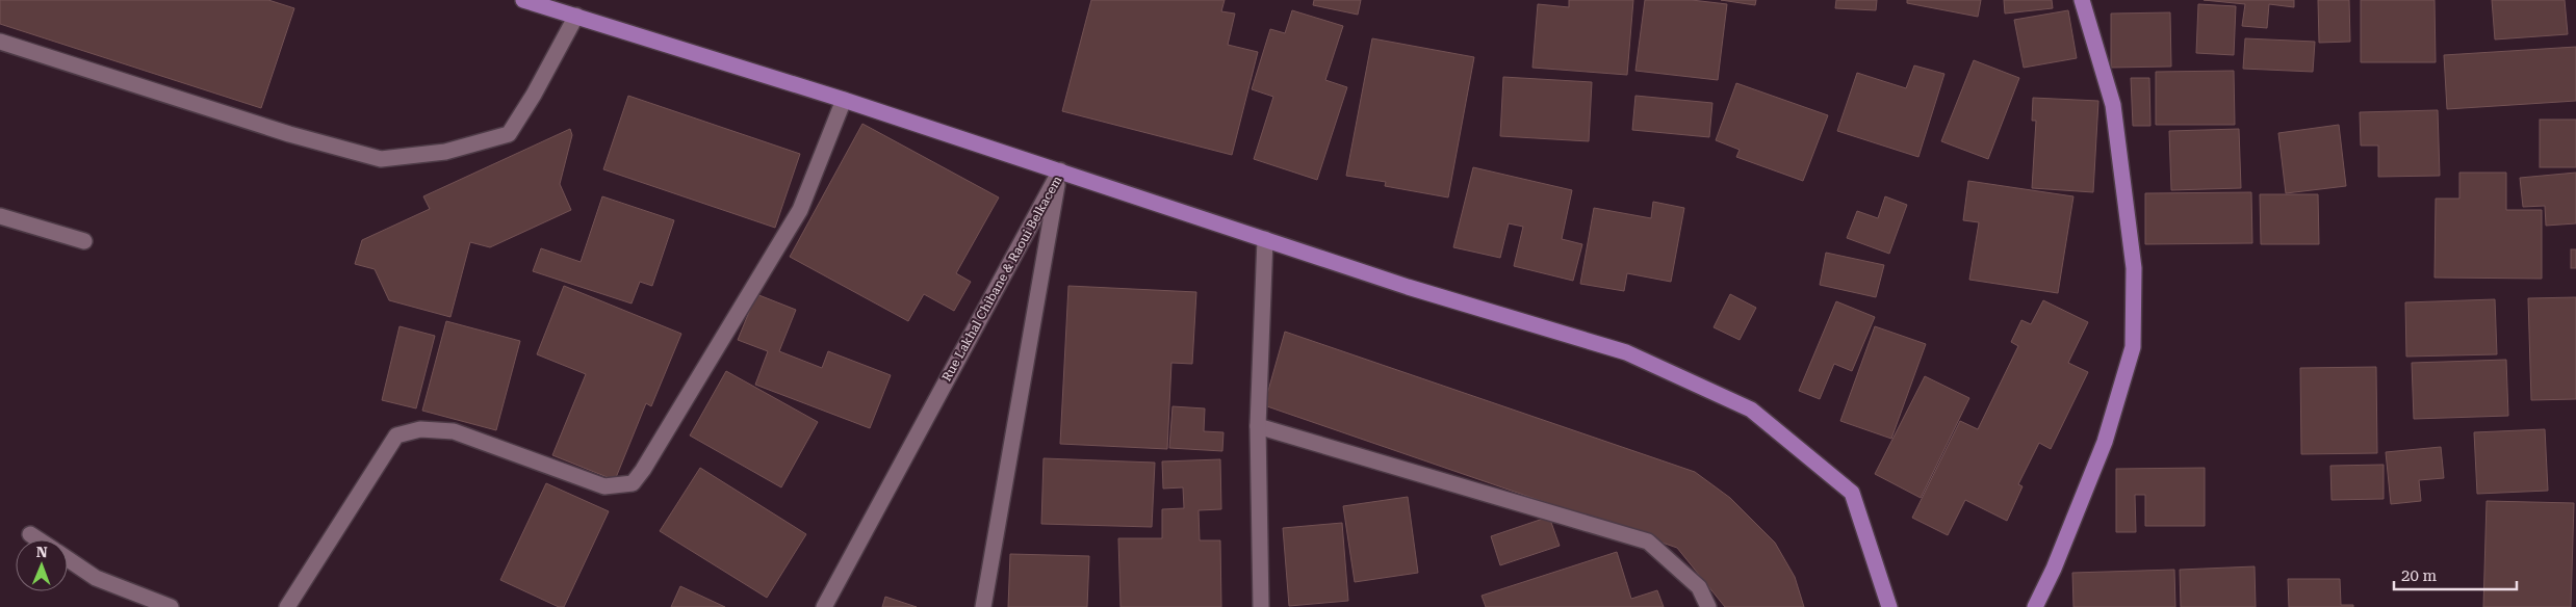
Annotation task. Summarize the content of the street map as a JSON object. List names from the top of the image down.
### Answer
{
  "streets": {
    "street": ["Rue Lakhal Chibane & Raoui Belkacem"]
  },
  "scale_bar": "20 m",
  "north": "top"
}
